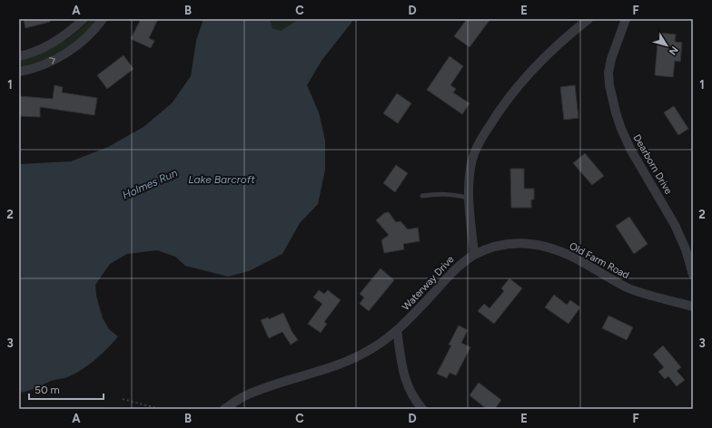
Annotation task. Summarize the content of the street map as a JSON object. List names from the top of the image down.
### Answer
{
  "streets": {
    "street": ["Dearborn Drive", "Old Farm Road", "Waterway Drive"]
  },
  "crossings": [
    ["Old Farm Road", "Waterway Drive"]
  ],
  "water": ["Lake Barcroft", "Holmes Run"],
  "scale_bar": "50 m",
  "north": "bottom right",
  "grid": {
    "columns": [
      "A",
      "B",
      "C",
      "D",
      "E",
      "F"
    ],
    "rows": ["1", "2", "3"]
  }
}
